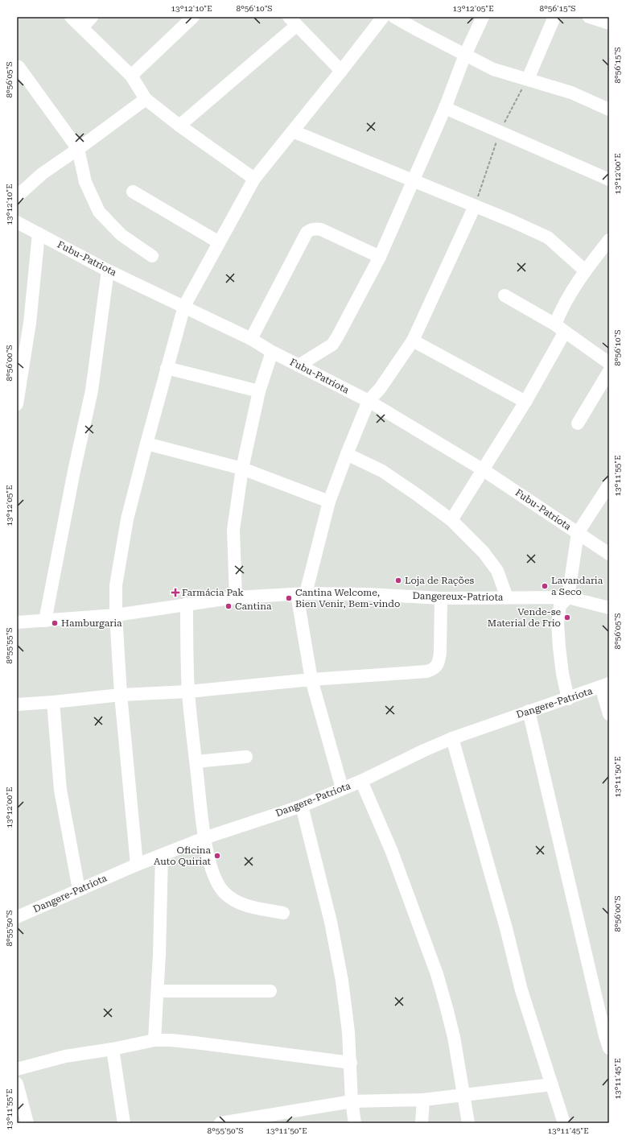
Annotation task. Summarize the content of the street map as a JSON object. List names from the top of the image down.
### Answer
{
  "streets": {
    "street": ["Fubu-Patriota", "Dangereux-Patriota", "Dangere-Patriota"]
  },
  "places": {
    "other": [
      "Loja de Rações",
      "Lavandaria a Seco",
      "Cantina Welcome, Bien Venir, Bem-vindo",
      "Cantina",
      "Vende-se Material de Frio",
      "Hamburgaria",
      "Oficina Auto Quiriat"
    ],
    "health": ["Farmácia Pak"]
  },
  "coordinates": [
    "13°12'10\"E",
    "8°56'10\"S",
    "13°12'05\"E",
    "8°56'15\"S",
    "8°56'05\"S",
    "13°12'00\"E",
    "8°56'00\"S",
    "13°11'55\"E",
    "8°55'55\"S",
    "13°11'50\"E",
    "8°55'50\"S",
    "13°11'45\"E"
  ]
}
